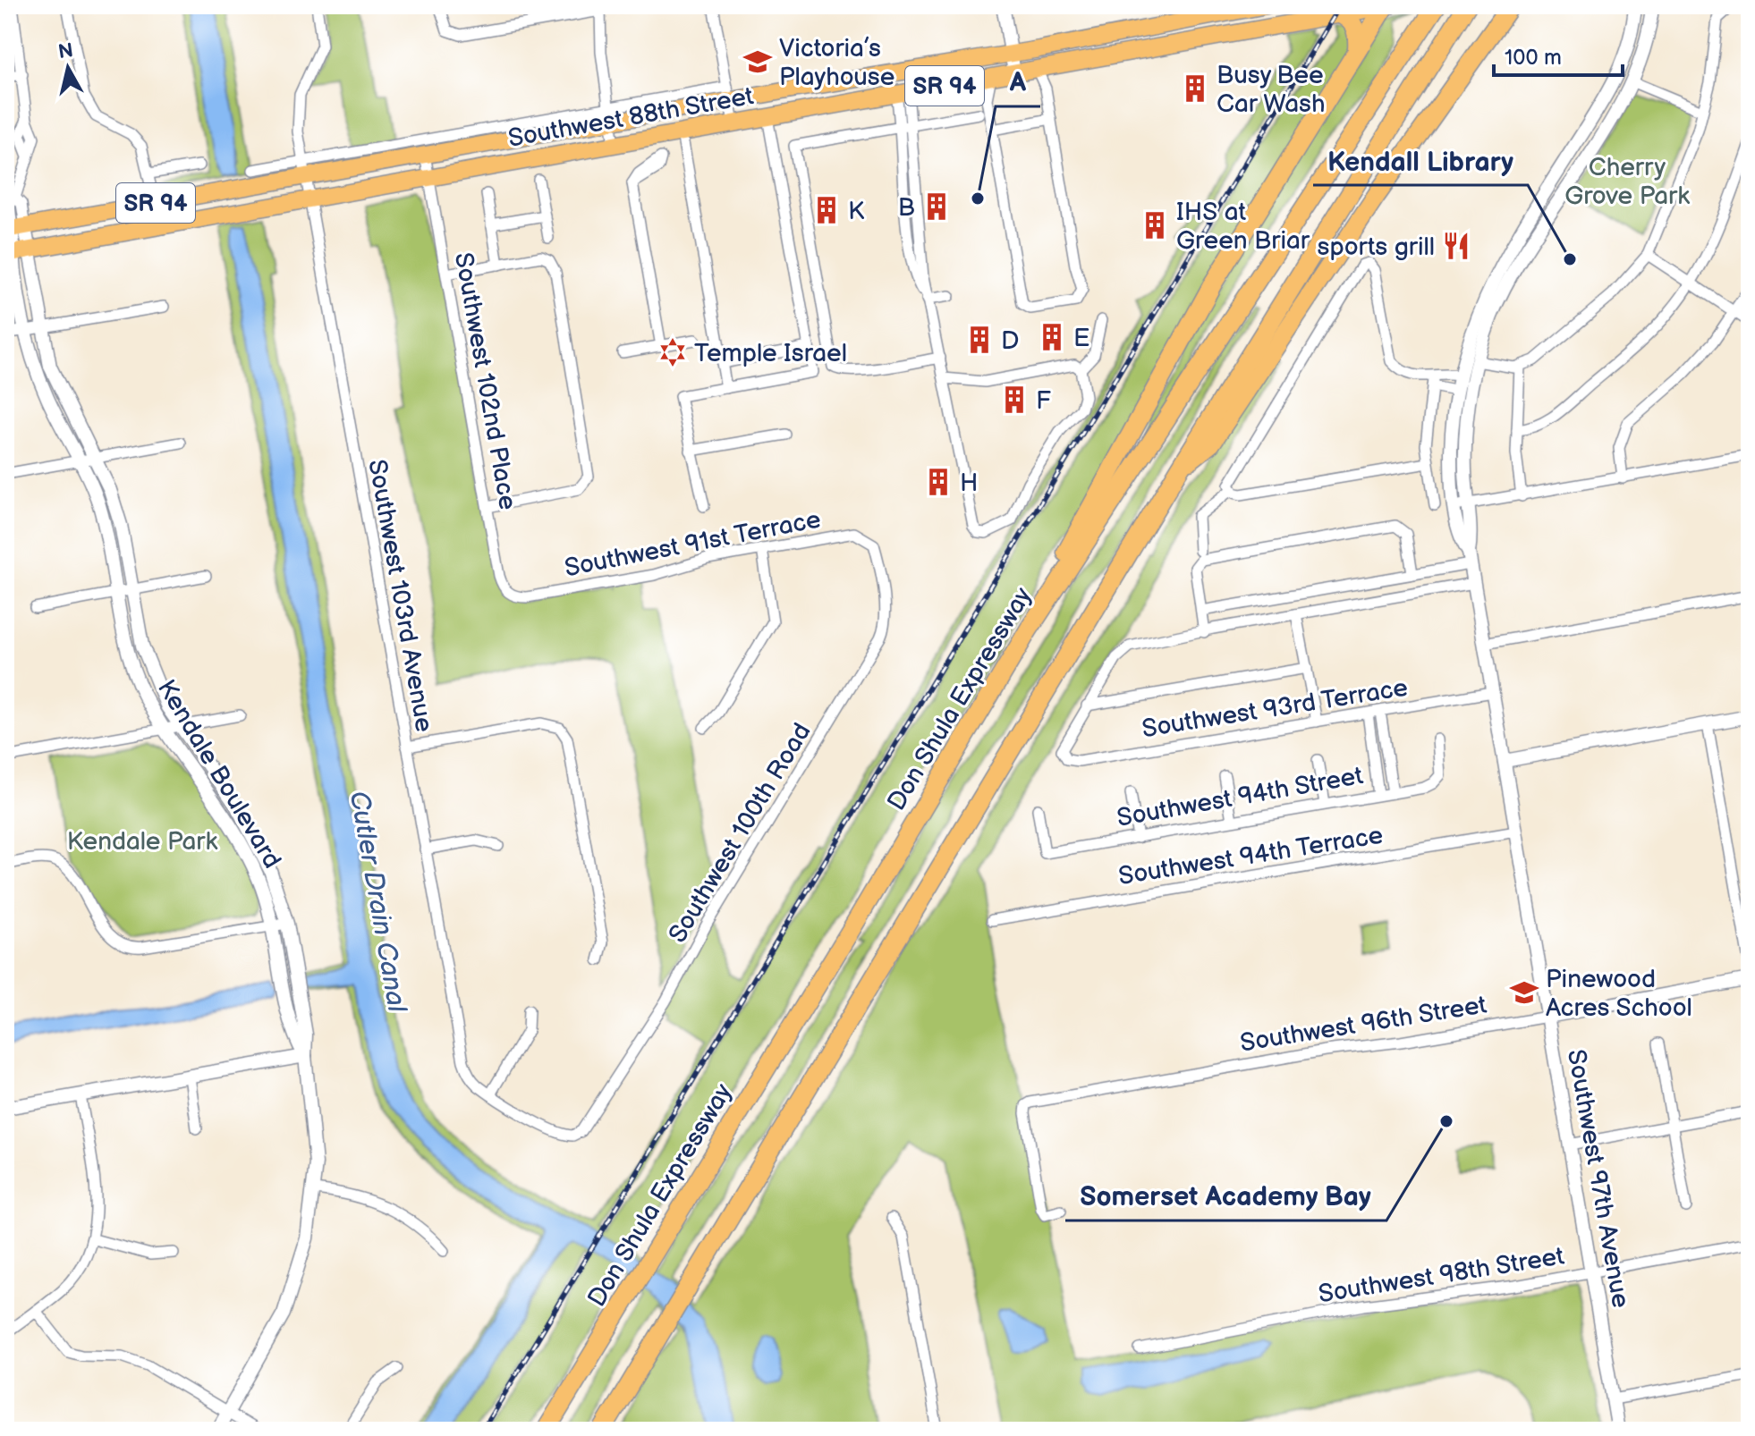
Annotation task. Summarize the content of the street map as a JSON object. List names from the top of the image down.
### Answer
{
  "streets": {
    "highway": ["Don Shula Expressway"],
    "main road": ["SR 94", "Southwest 88th Street"],
    "street": [
      "Southwest 102nd Place",
      "Southwest 91st Terrace",
      "Southwest 103rd Avenue",
      "Southwest 93rd Terrace",
      "Kendale Boulevard",
      "Southwest 94th Street",
      "Southwest 100th Road",
      "Southwest 94th Terrace",
      "Southwest 96th Street",
      "Southwest 97th Avenue",
      "Southwest 98th Street"
    ]
  },
  "crossings": [
    ["Southwest 88th Street", "Southwest 102nd Place"],
    ["Southwest 88th Street", "Southwest 103rd Avenue"],
    ["Southwest 88th Street", "Kendale Boulevard"],
    ["Southwest 102nd Place", "Southwest 91st Terrace"],
    ["Southwest 91st Terrace", "Southwest 100th Road"],
    ["Southwest 103rd Avenue", "Southwest 100th Road"],
    ["Southwest 93rd Terrace", "Southwest 97th Avenue"],
    ["Southwest 94th Terrace", "Southwest 97th Avenue"],
    ["Southwest 96th Street", "Southwest 97th Avenue"],
    ["Southwest 97th Avenue", "Southwest 98th Street"]
  ],
  "water": ["Cutler Drain Canal"],
  "parks": ["Cherry Grove Park", "Kendale Park"],
  "places": {
    "school or university": ["Victoria’s Playhouse", "Pinewood Acres School"],
    "building": [
      "Busy Bee Car Wash",
      "B",
      "K",
      "IHS at Green Briar",
      "E",
      "D",
      "F",
      "H"
    ],
    "other": ["A", "Kendall Library", "Somerset Academy Bay"],
    "restaurant": ["sports grill"],
    "synagogue": ["Temple Israel"]
  },
  "scale_bar": "100 m",
  "north": "top"
}
